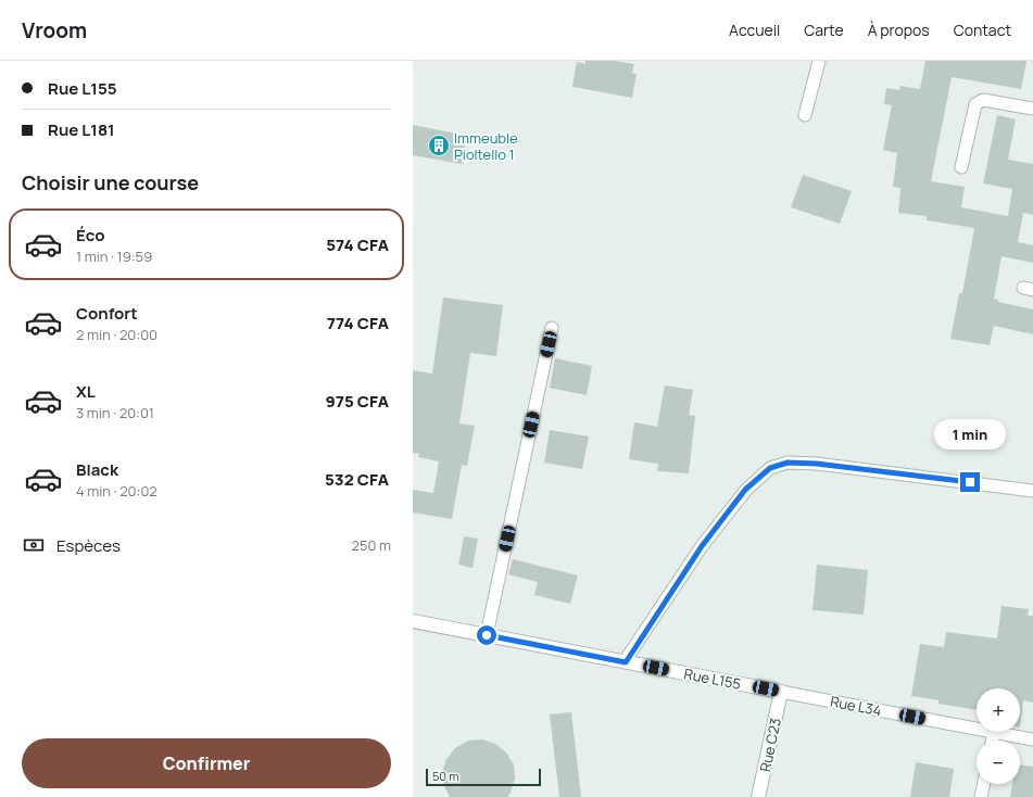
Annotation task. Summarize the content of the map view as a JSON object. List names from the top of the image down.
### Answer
{
  "streets": {
    "street": ["Rue L155", "Rue L34", "Rue C23"]
  },
  "crossings": [
    ["Rue L155", "Rue L34"],
    ["Rue L155", "Rue C23"],
    ["Rue L34", "Rue C23"]
  ],
  "places": {
    "building": ["Immeuble Pioltello 1"]
  },
  "scale_bar": "50 m",
  "page": {
    "header": "Vroom",
    "nav": [
      "Accueil",
      "Carte",
      "À propos",
      "Contact"
    ],
    "banner": ["Rue L155", "Rue L181"],
    "heading": "Choisir une course",
    "list": [
      {
        "name": "Éco",
        "note": "1 min · 19:59",
        "value": "574 CFA"
      },
      {
        "name": "Confort",
        "note": "2 min · 20:00",
        "value": "774 CFA"
      },
      {
        "name": "XL",
        "note": "3 min · 20:01",
        "value": "975 CFA"
      },
      {
        "name": "Black",
        "note": "4 min · 20:02",
        "value": "532 CFA"
      }
    ],
    "bubble": "1 min",
    "pay": ["Espèces", "250 m"],
    "map_buttons": ["+", "−"],
    "buttons": "Confirmer",
    "scale": "50 m"
  }
}
